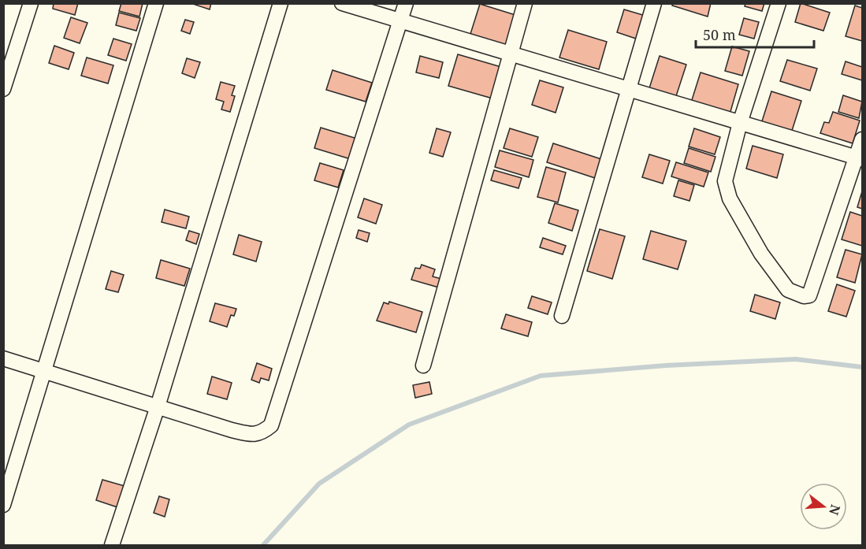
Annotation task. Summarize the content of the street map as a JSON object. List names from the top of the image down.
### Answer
{
  "scale_bar": "50 m",
  "north": "right"
}
